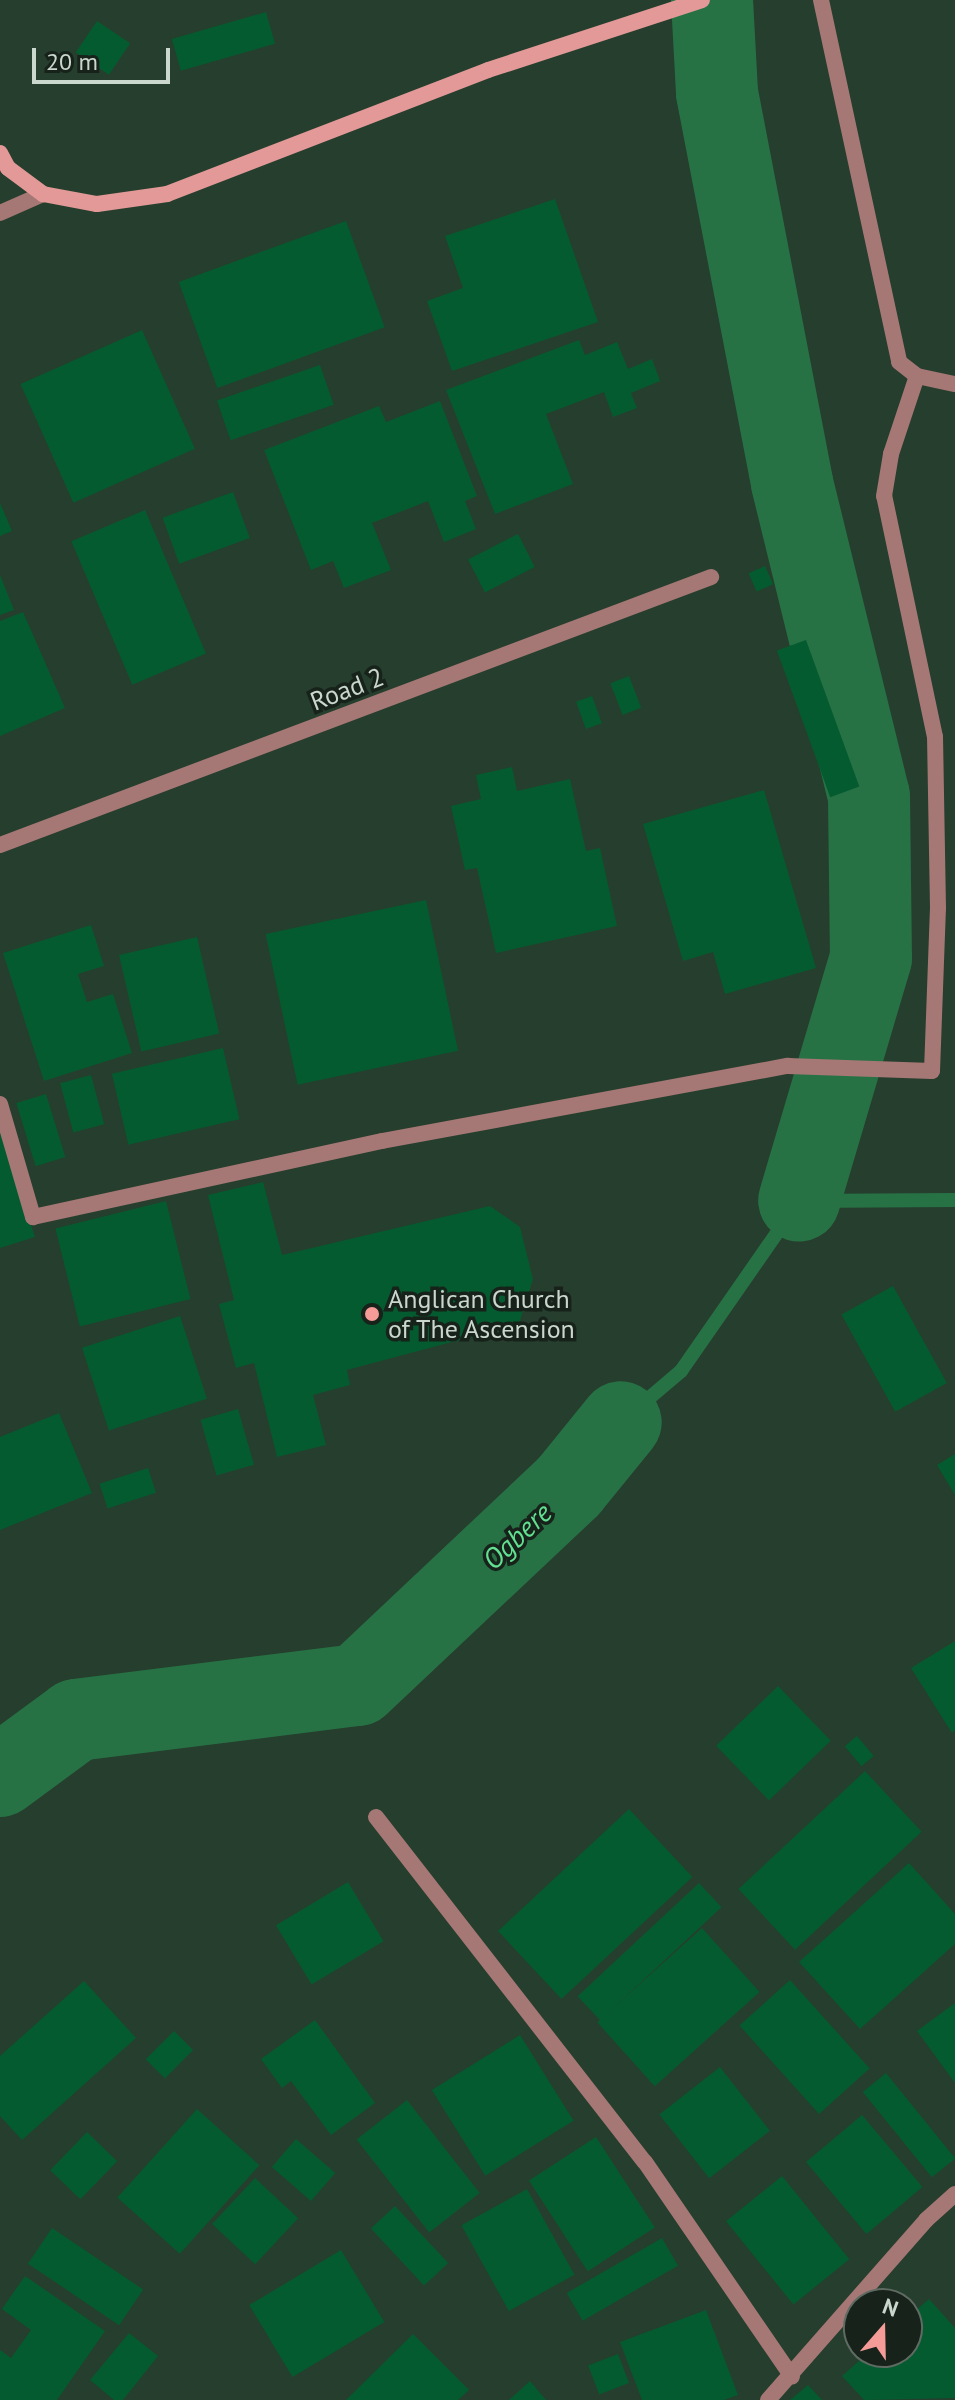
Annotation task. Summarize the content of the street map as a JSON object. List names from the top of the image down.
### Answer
{
  "streets": {
    "street": ["Road 2"]
  },
  "water": ["Ogbere"],
  "places": ["Anglican Church of The Ascension"],
  "scale_bar": "20 m",
  "north": "top"
}
